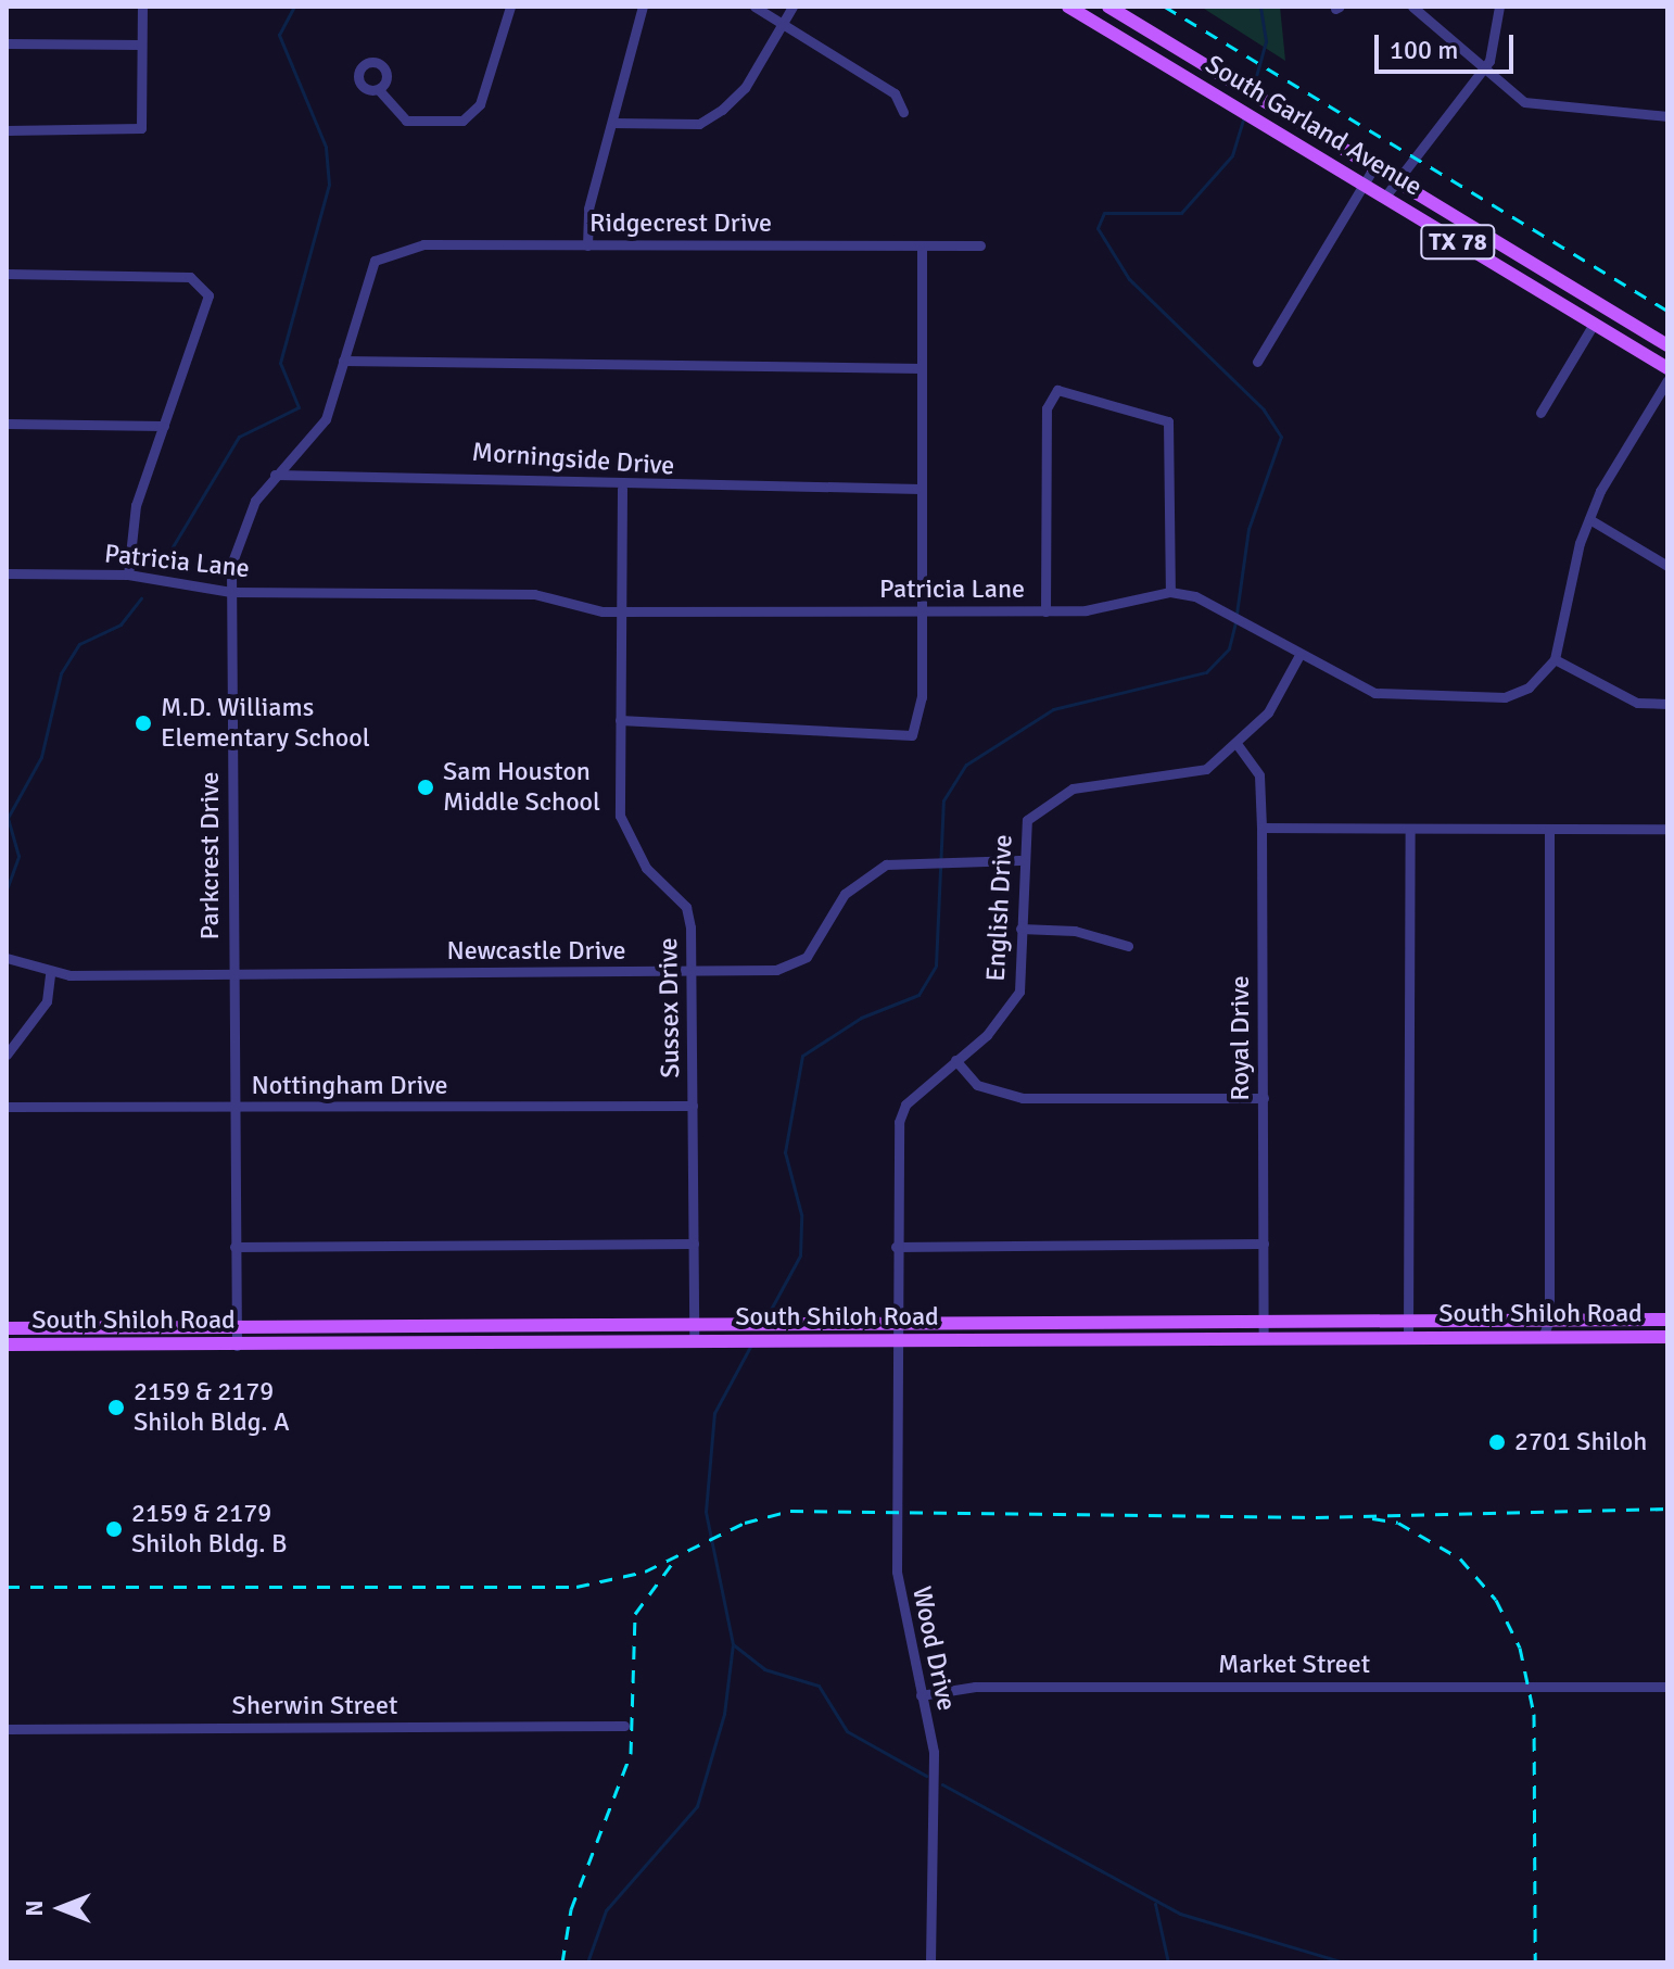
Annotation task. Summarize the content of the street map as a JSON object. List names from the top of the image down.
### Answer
{
  "streets": {
    "main road": ["South Garland Avenue", "TX 78", "South Shiloh Road"],
    "street": [
      "Ridgecrest Drive",
      "Morningside Drive",
      "Patricia Lane",
      "Parkcrest Drive",
      "English Drive",
      "Newcastle Drive",
      "Sussex Drive",
      "Royal Drive",
      "Nottingham Drive",
      "Wood Drive",
      "Market Street",
      "Sherwin Street"
    ]
  },
  "crossings": [
    ["Ridgecrest Drive", "Parkcrest Drive"],
    ["Morningside Drive", "Parkcrest Drive"],
    ["Morningside Drive", "Sussex Drive"],
    ["Patricia Lane", "Parkcrest Drive"],
    ["Patricia Lane", "English Drive"],
    ["Patricia Lane", "Sussex Drive"],
    ["Parkcrest Drive", "Newcastle Drive"],
    ["Parkcrest Drive", "Nottingham Drive"],
    ["Parkcrest Drive", "South Shiloh Road"],
    ["English Drive", "Newcastle Drive"],
    ["English Drive", "Royal Drive"],
    ["English Drive", "South Shiloh Road"],
    ["English Drive", "Wood Drive"],
    ["Newcastle Drive", "Sussex Drive"],
    ["Sussex Drive", "Nottingham Drive"],
    ["Sussex Drive", "South Shiloh Road"],
    ["Royal Drive", "South Shiloh Road"],
    ["South Shiloh Road", "Wood Drive"],
    ["Wood Drive", "Market Street"]
  ],
  "places": [
    "M.D. Williams Elementary School",
    "Sam Houston Middle School",
    "2159 & 2179 Shiloh Bldg. A",
    "2701 Shiloh",
    "2159 & 2179 Shiloh Bldg. B"
  ],
  "scale_bar": "100 m",
  "north": "left"
}
